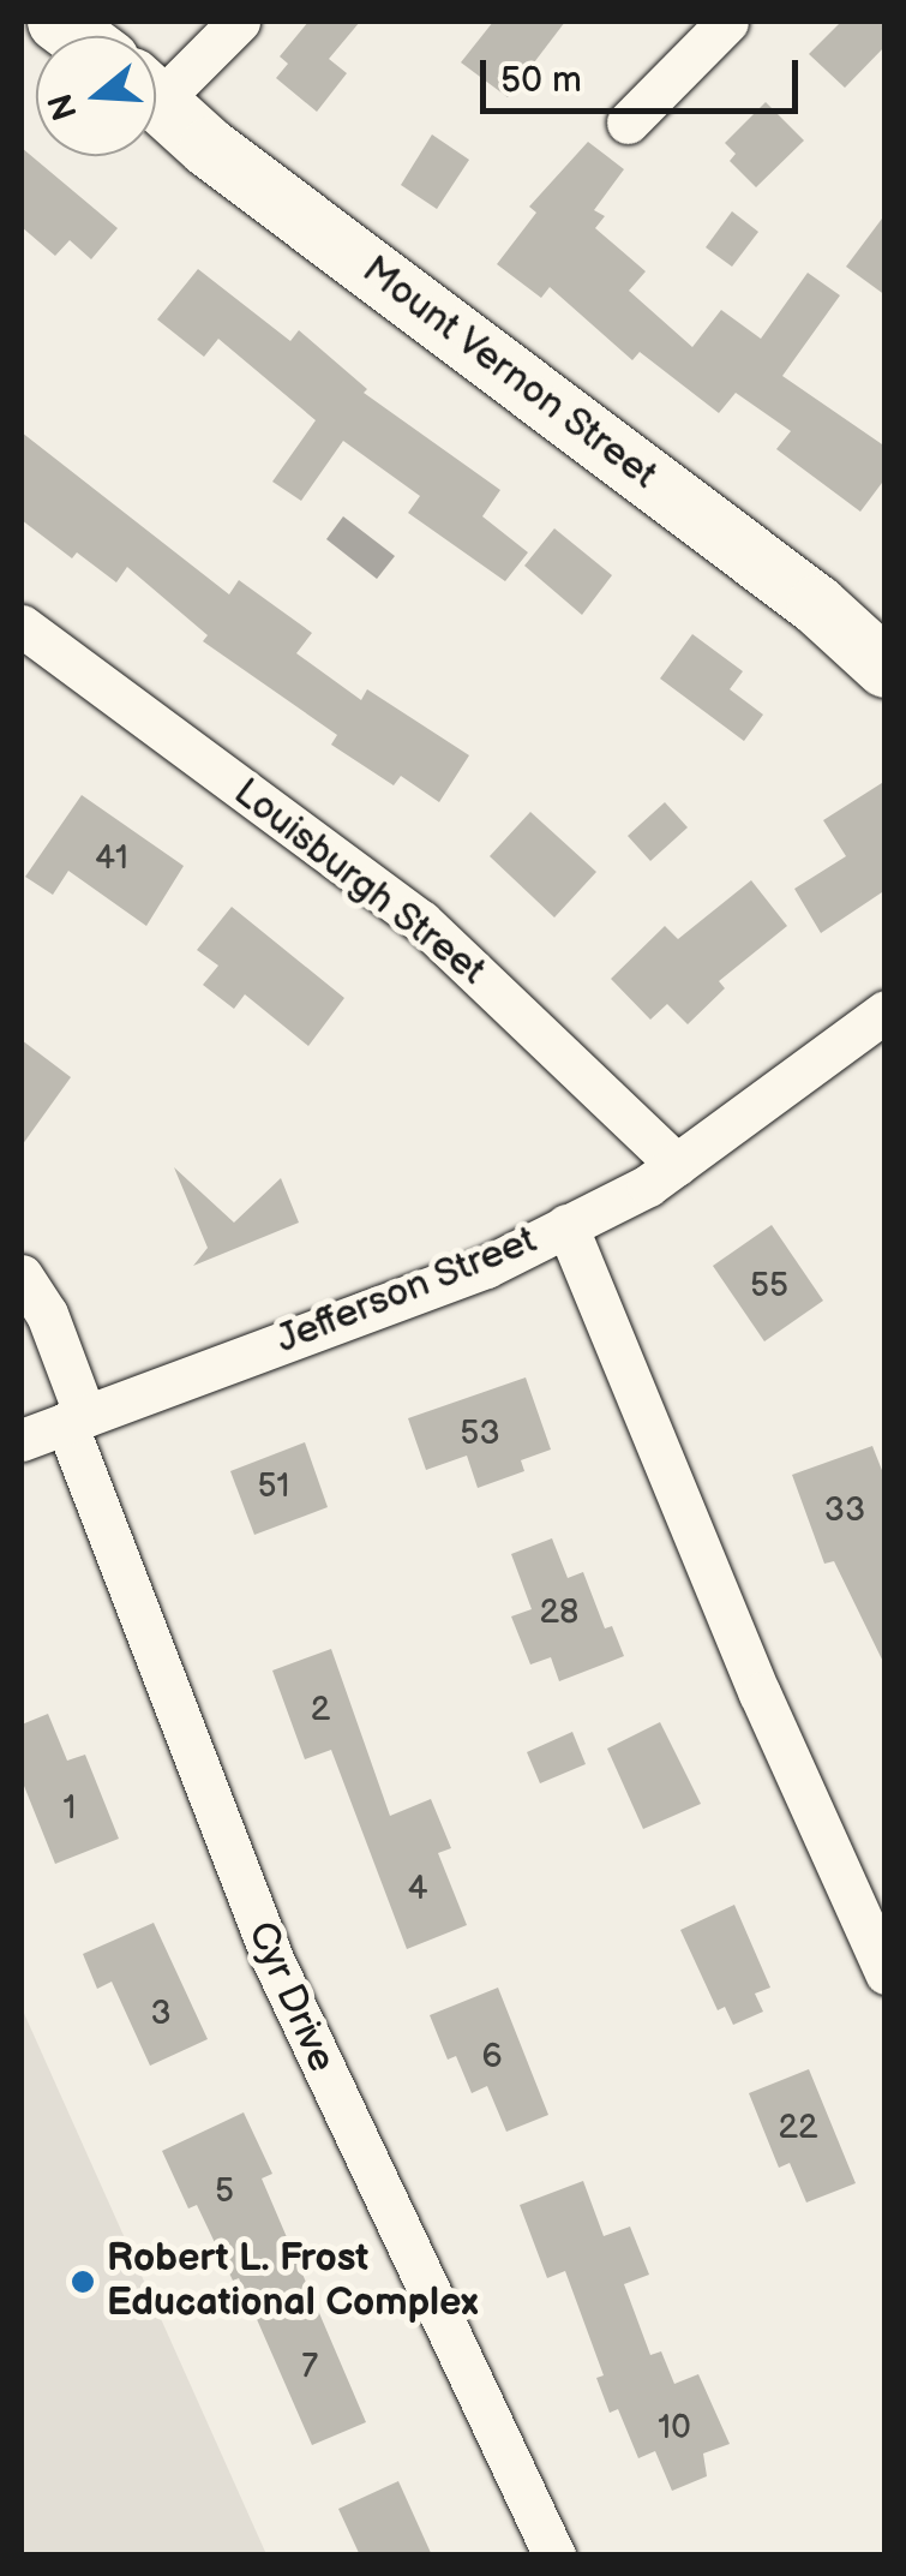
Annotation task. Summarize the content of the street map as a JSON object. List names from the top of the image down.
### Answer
{
  "streets": {
    "main road": ["Mount Vernon Street"],
    "street": ["Louisburgh Street", "Jefferson Street", "Cyr Drive"]
  },
  "crossings": [
    ["Louisburgh Street", "Jefferson Street"],
    ["Jefferson Street", "Cyr Drive"]
  ],
  "places": ["Robert L. Frost Educational Complex"],
  "house_numbers": [
    "41",
    "55",
    "53",
    "51",
    "33",
    "28",
    "2",
    "1",
    "4",
    "3",
    "6",
    "22",
    "5",
    "7",
    "10"
  ],
  "scale_bar": "50 m",
  "north": "left"
}
